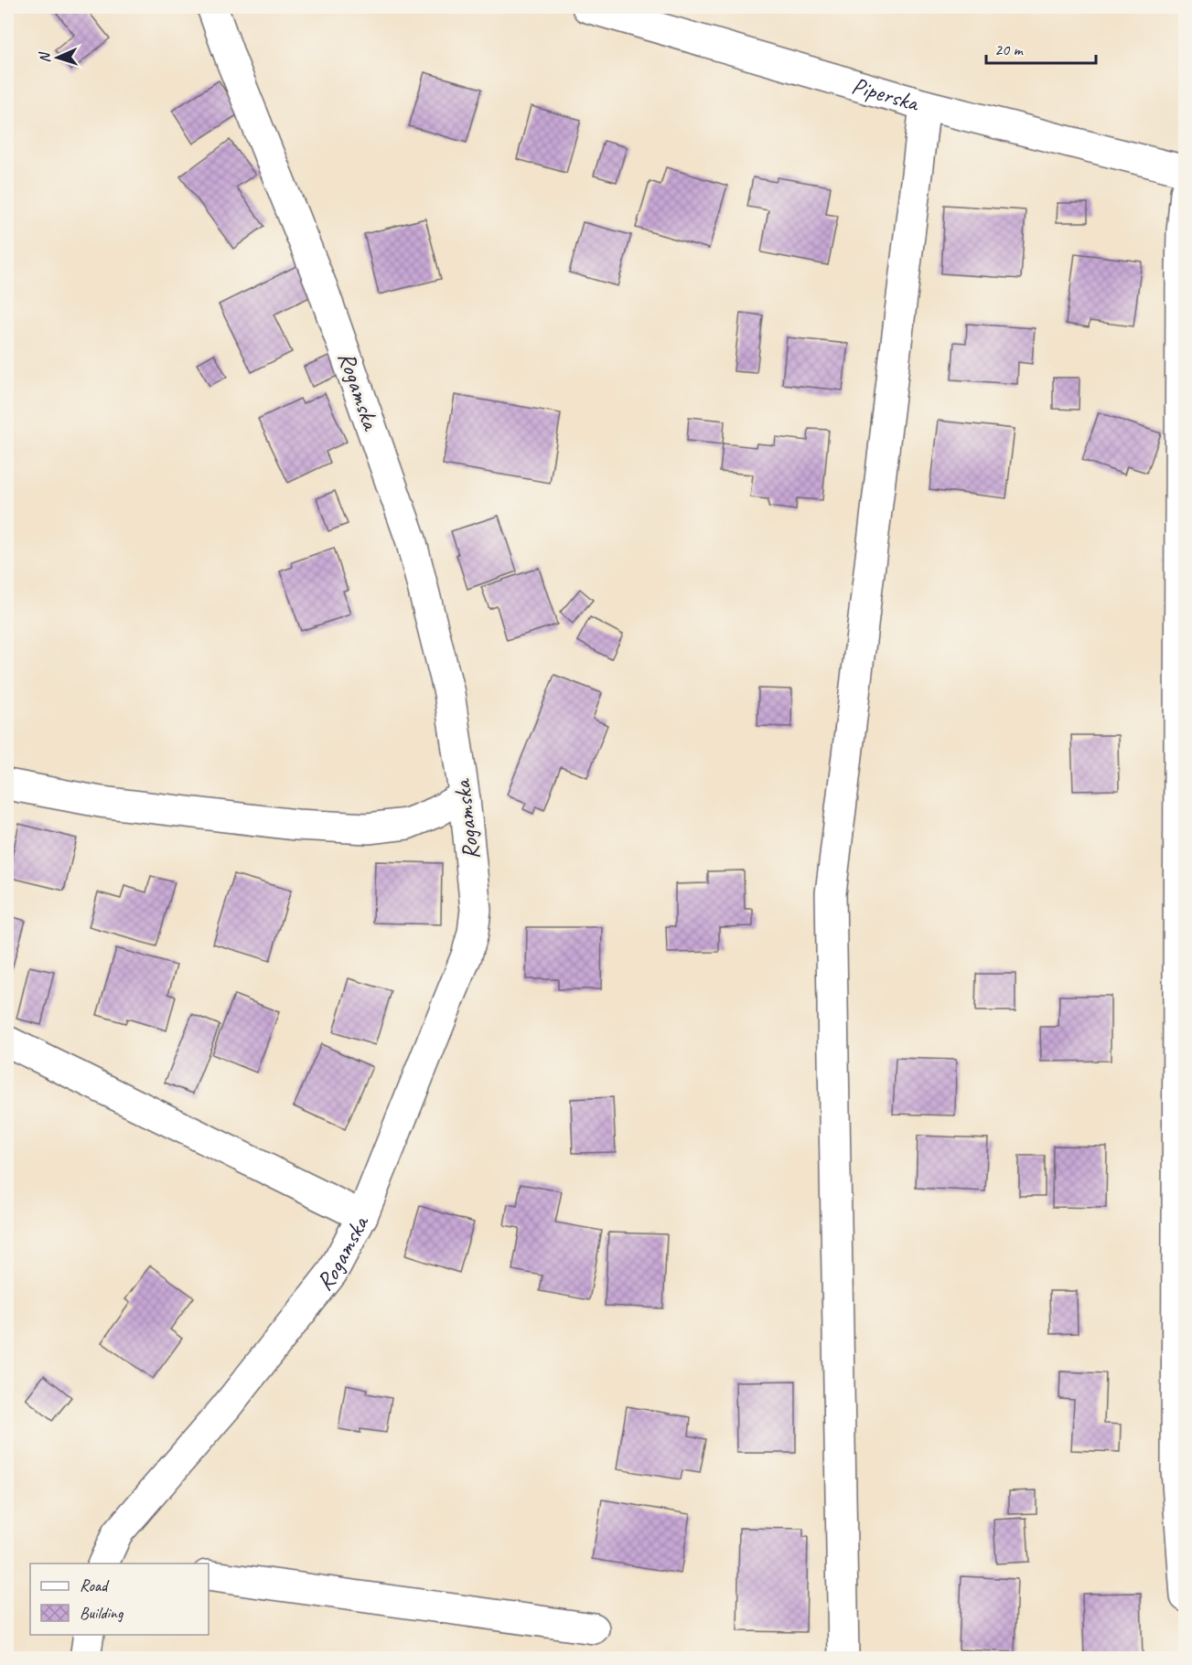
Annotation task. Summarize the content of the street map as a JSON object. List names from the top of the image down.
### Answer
{
  "streets": {
    "street": ["Piperska", "Rogamska"]
  },
  "legend": ["Road", "Building"],
  "scale_bar": "20 m",
  "north": "left"
}
